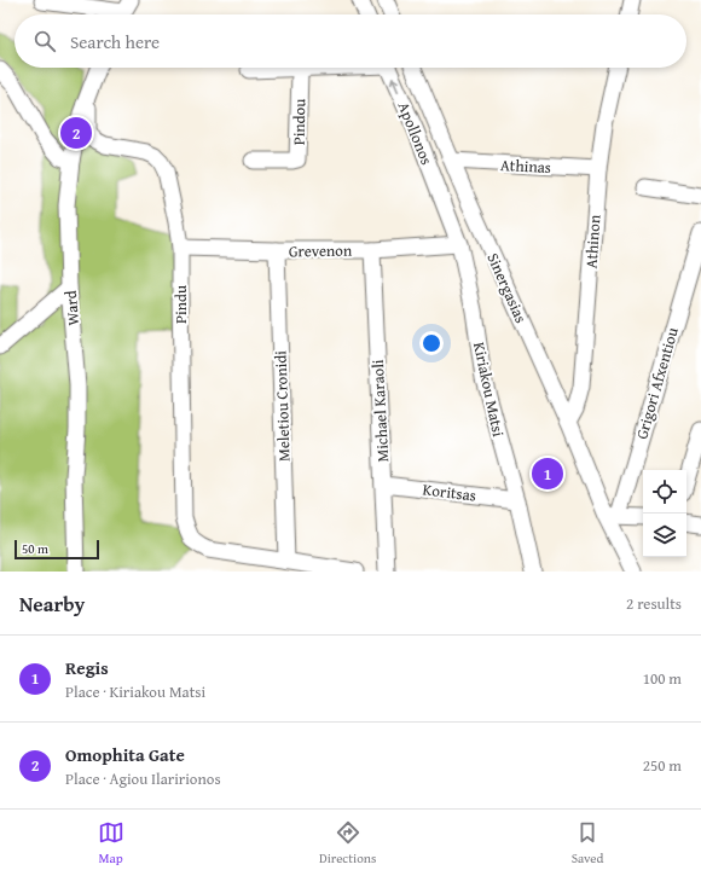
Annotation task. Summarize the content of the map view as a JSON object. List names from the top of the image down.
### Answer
{
  "streets": {
    "street": [
      "Pindou",
      "Apollonos",
      "Athinas",
      "Athinon",
      "Grevenon",
      "Sinergasias",
      "Pindu",
      "Ward",
      "Grigori Afxentiou",
      "Kiriakou Matsi",
      "Meletiou Cronidi",
      "Michael Karaoli",
      "Koritsas"
    ]
  },
  "crossings": [
    ["Apollonos", "Kiriakou Matsi"],
    ["Athinas", "Athinon"],
    ["Athinas", "Sinergasias"],
    ["Athinon", "Sinergasias"],
    ["Grevenon", "Pindu"],
    ["Grevenon", "Kiriakou Matsi"],
    ["Grevenon", "Meletiou Cronidi"],
    ["Grevenon", "Michael Karaoli"],
    ["Sinergasias", "Grigori Afxentiou"],
    ["Pindu", "Ward"],
    ["Pindu", "Meletiou Cronidi"],
    ["Kiriakou Matsi", "Koritsas"],
    ["Michael Karaoli", "Koritsas"]
  ],
  "one_way": ["Apollonos"],
  "scale_bar": "50 m",
  "page": {
    "search": "Search here",
    "pins": ["2", "1"],
    "scale": "50 m",
    "heading": ["Nearby", "2 results"],
    "list": [
      {
        "mark": "1",
        "name": "Regis",
        "note": "Place · Kiriakou Matsi",
        "value": "100 m"
      },
      {
        "mark": "2",
        "name": "Omophita Gate",
        "note": "Place · Agiou Ilaririonos",
        "value": "250 m"
      }
    ],
    "nav": ["Map", "Directions", "Saved"]
  }
}
